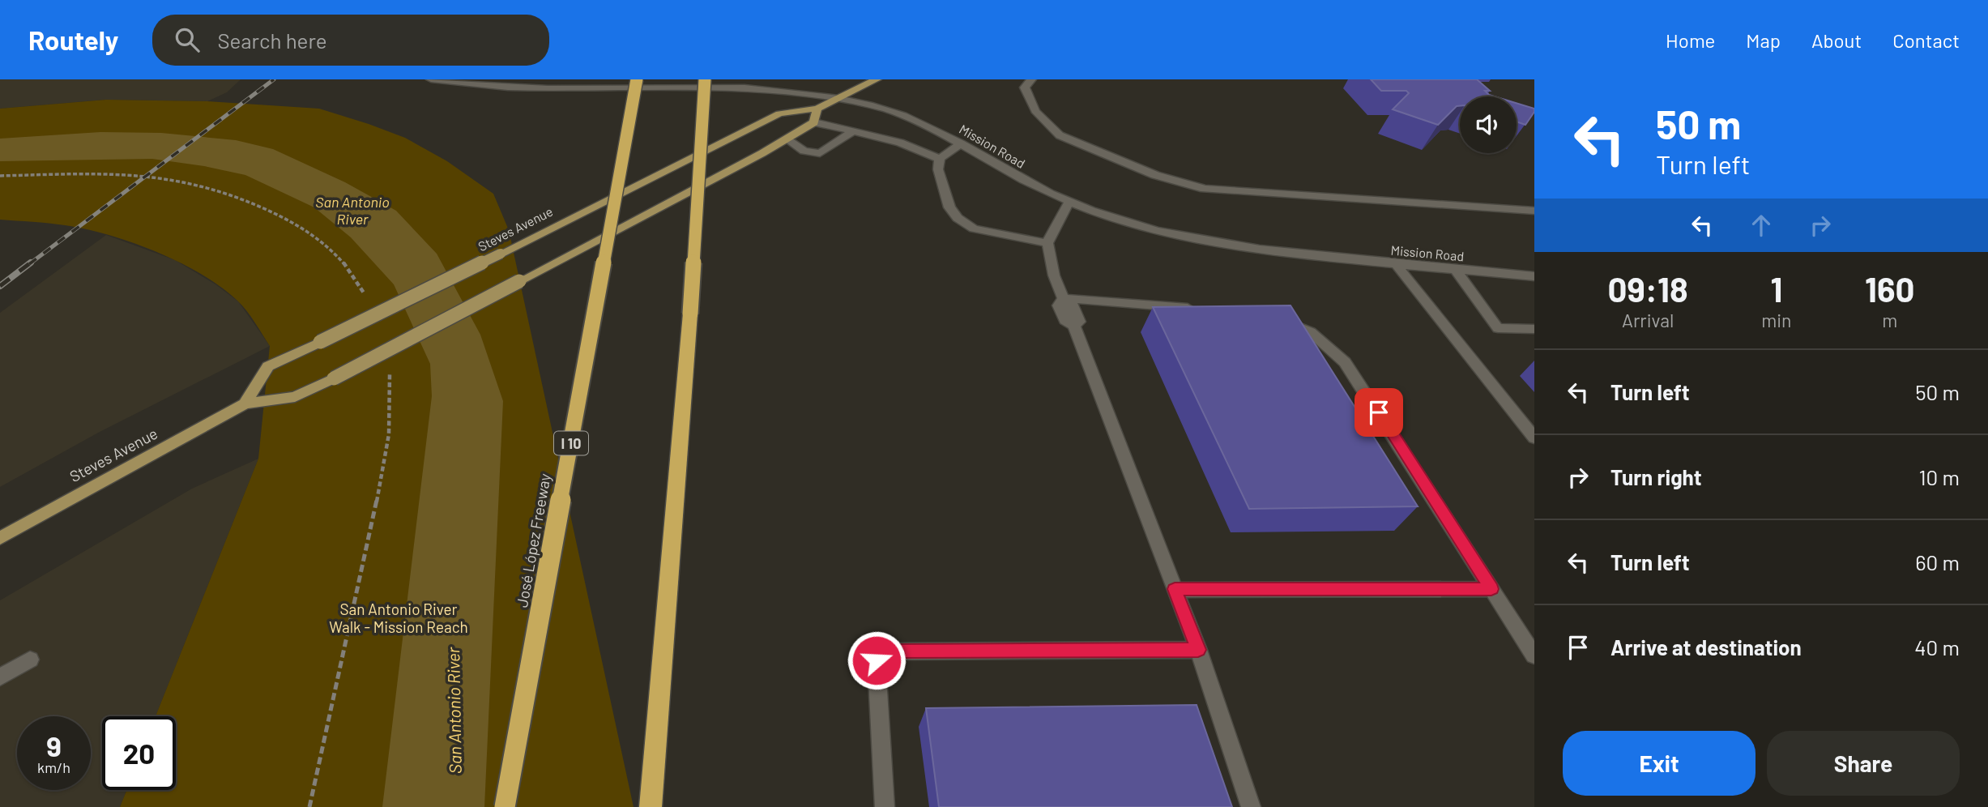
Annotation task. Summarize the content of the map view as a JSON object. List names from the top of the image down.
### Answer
{
  "streets": {
    "highway": ["I 10", "José López Freeway"],
    "main road": ["Steves Avenue"],
    "street": ["Mission Road"]
  },
  "crossings": [
    ["Mission Road", "Steves Avenue"]
  ],
  "water": ["San Antonio River"],
  "parks": ["San Antonio River Walk - Mission Reach"],
  "page": {
    "header": "Routely",
    "search": "Search here",
    "nav": [
      "Home",
      "Map",
      "About",
      "Contact"
    ],
    "turn": ["50 m", "Turn left"],
    "eta": [
      "09:18",
      "Arrival",
      "1",
      "min",
      "160",
      "m"
    ],
    "list": [
      {
        "name": "Turn left",
        "value": "50 m"
      },
      {
        "name": "Turn right",
        "value": "10 m"
      },
      {
        "name": "Turn left",
        "value": "60 m"
      },
      {
        "name": "Arrive at destination",
        "value": "40 m"
      }
    ],
    "speed": "9 km/h",
    "limit": "20",
    "buttons": ["Exit", "Share"]
  }
}
